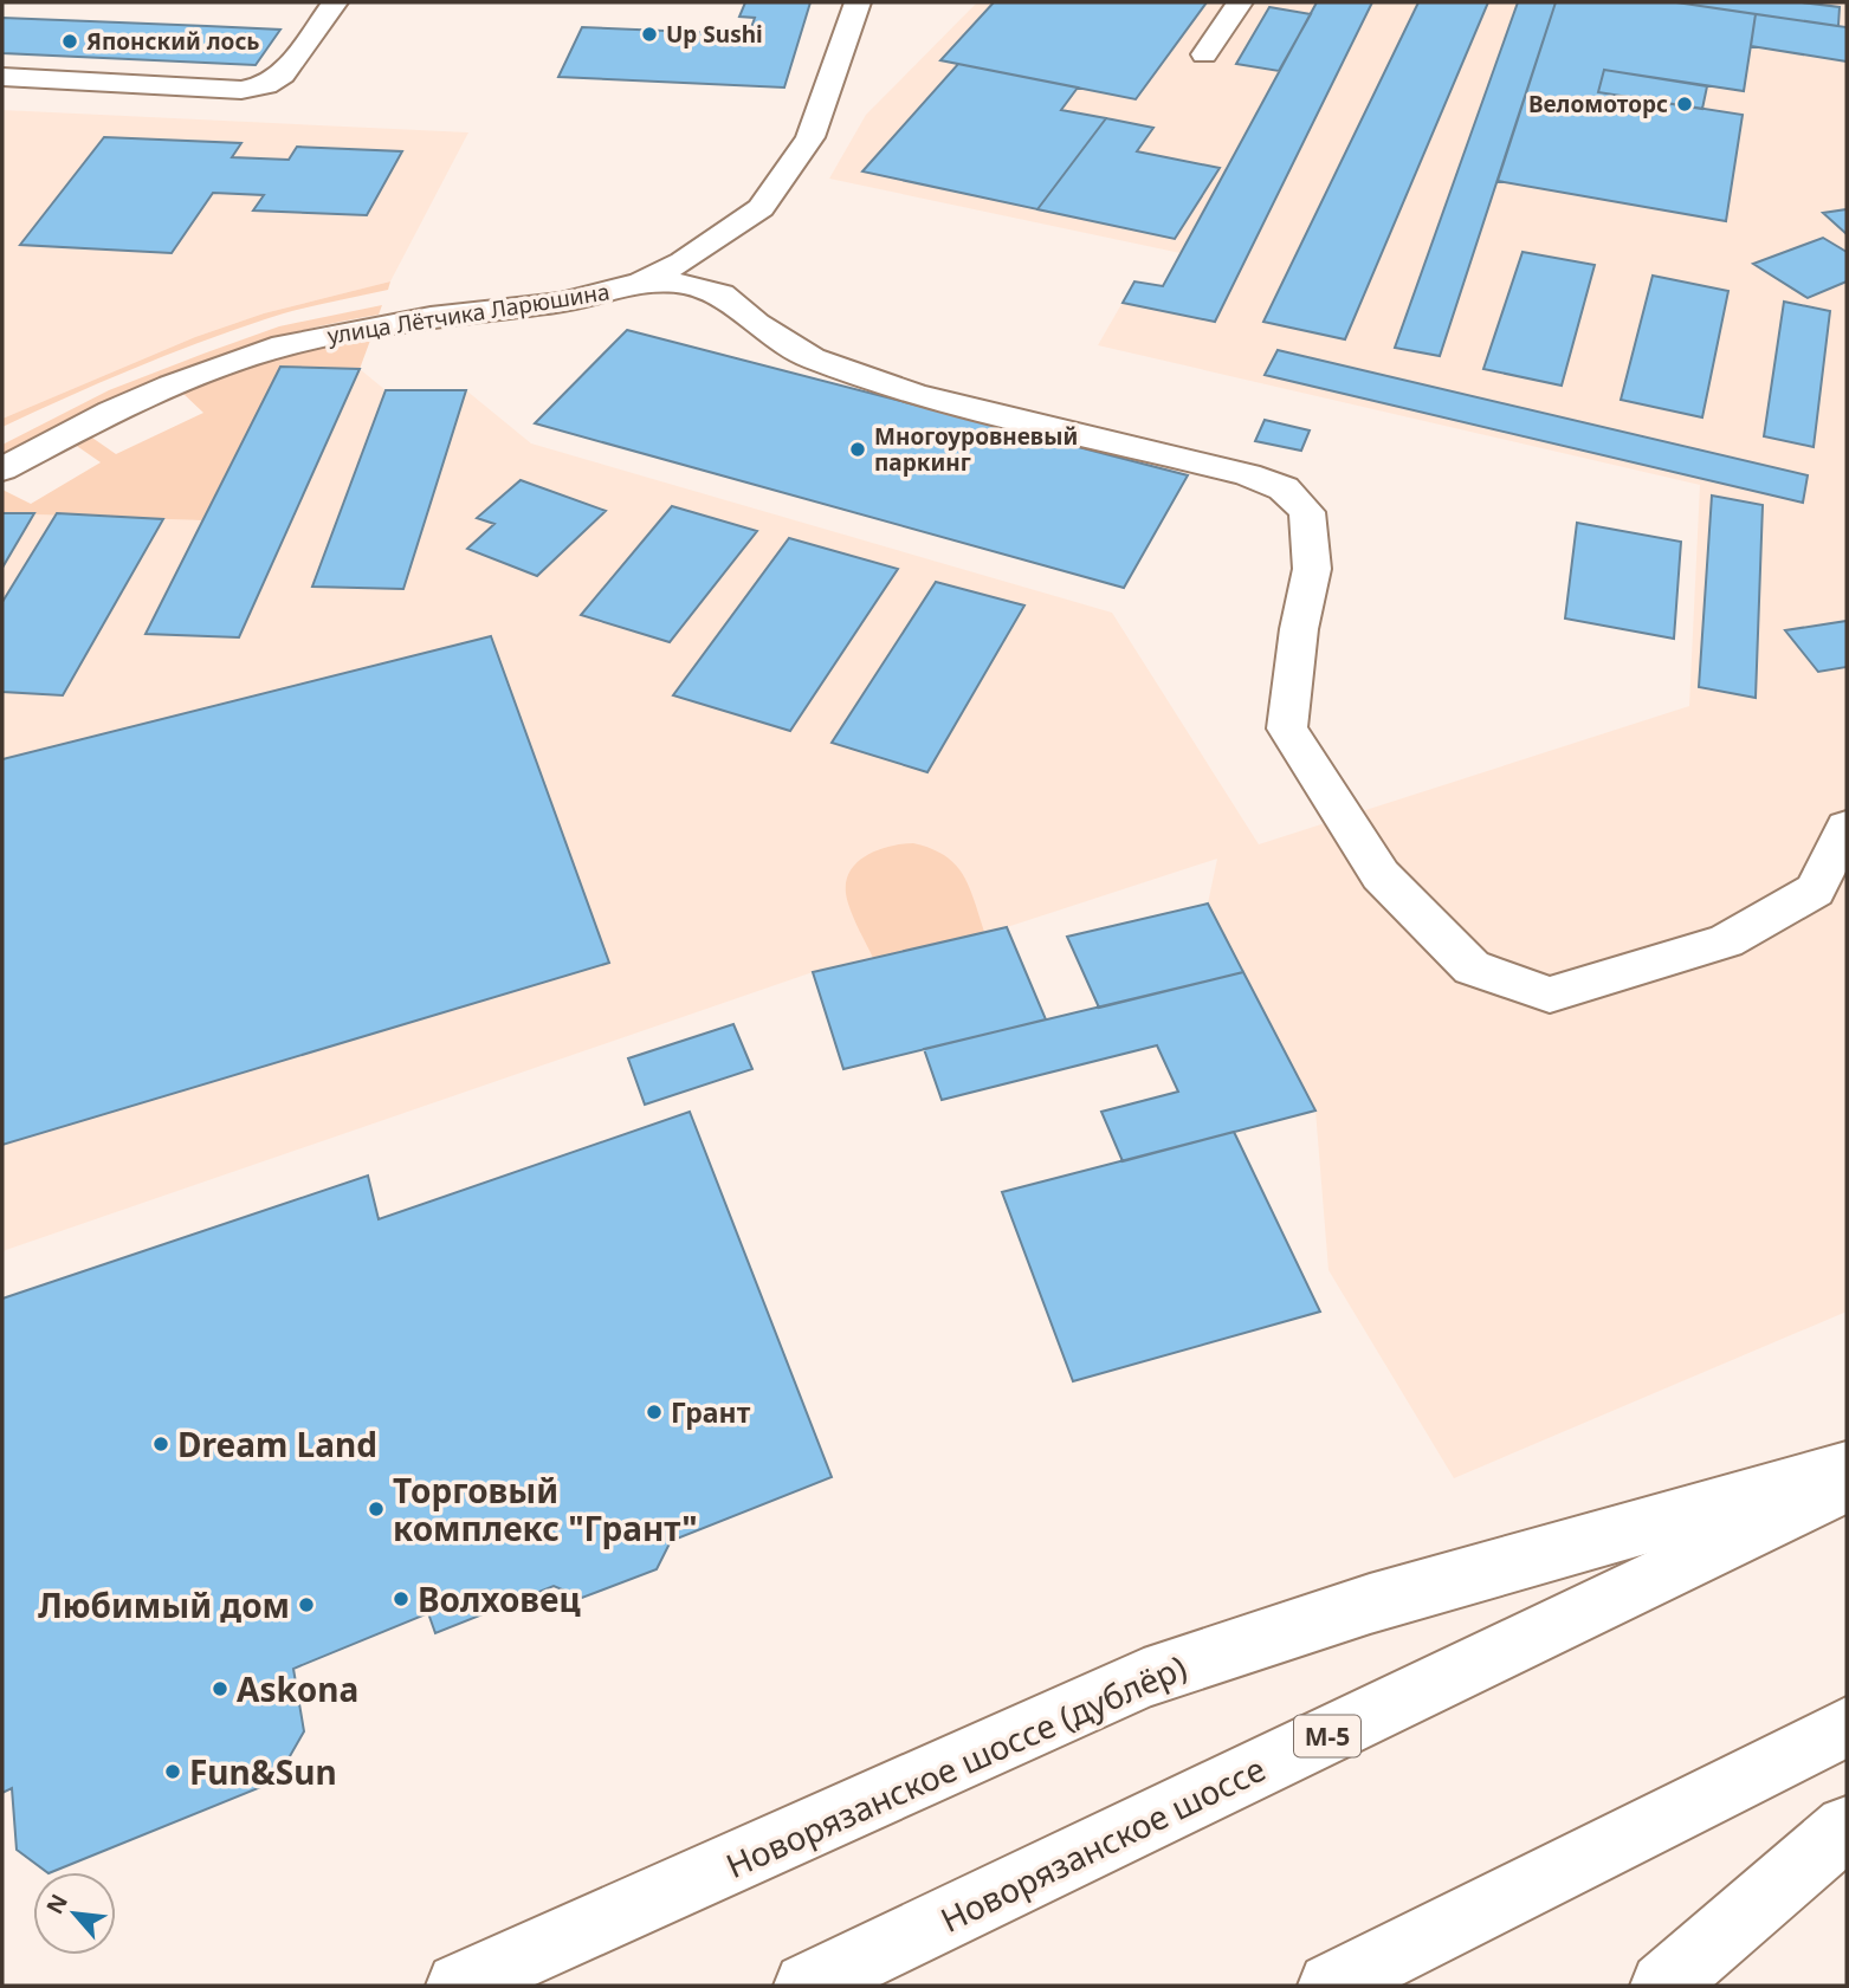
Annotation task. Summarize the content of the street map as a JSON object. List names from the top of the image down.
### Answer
{
  "streets": {
    "main road": [
      "улица Лётчика Ларюшина",
      "М-5",
      "Новорязанское шоссе (дублёр)",
      "Новорязанское шоссе"
    ]
  },
  "places": [
    "Up Sushi",
    "Японский лось",
    "Веломоторс",
    "Многоуровневый паркинг",
    "Грант",
    "Dream Land",
    "Торговый комплекс \"Грант\"",
    "Волховец",
    "Любимый дом",
    "Askona",
    "Fun&Sun"
  ],
  "north": "top left"
}
